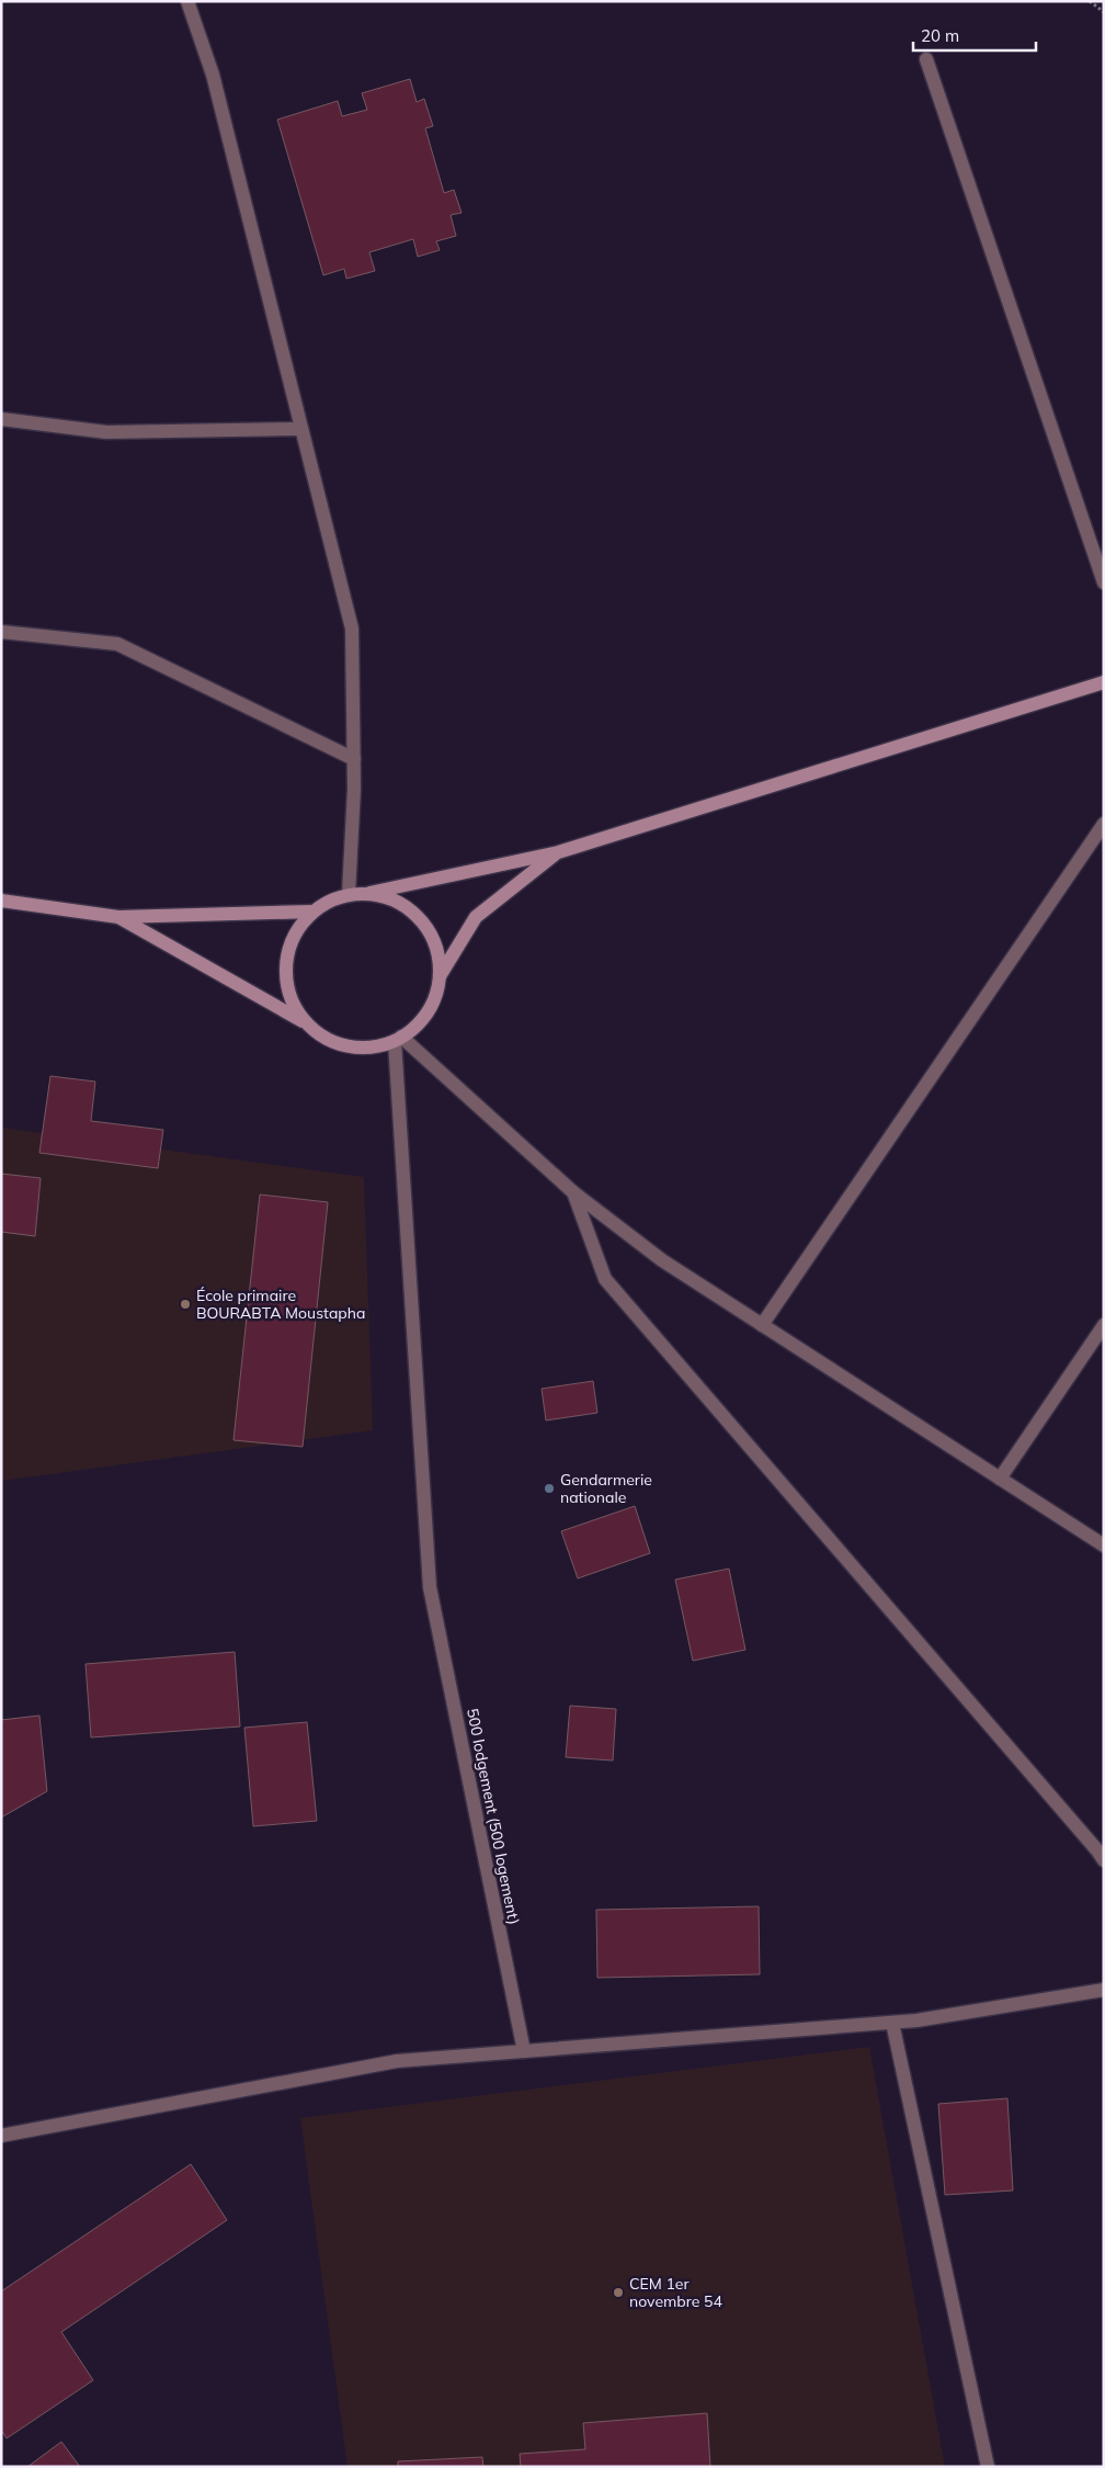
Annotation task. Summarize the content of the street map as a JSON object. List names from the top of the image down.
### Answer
{
  "streets": {
    "street": ["500 lodgement (500 logement)"]
  },
  "places": ["École primaire BOURABTA Moustapha", "Gendarmerie nationale", "CEM 1er novembre 54"],
  "scale_bar": "20 m"
}
